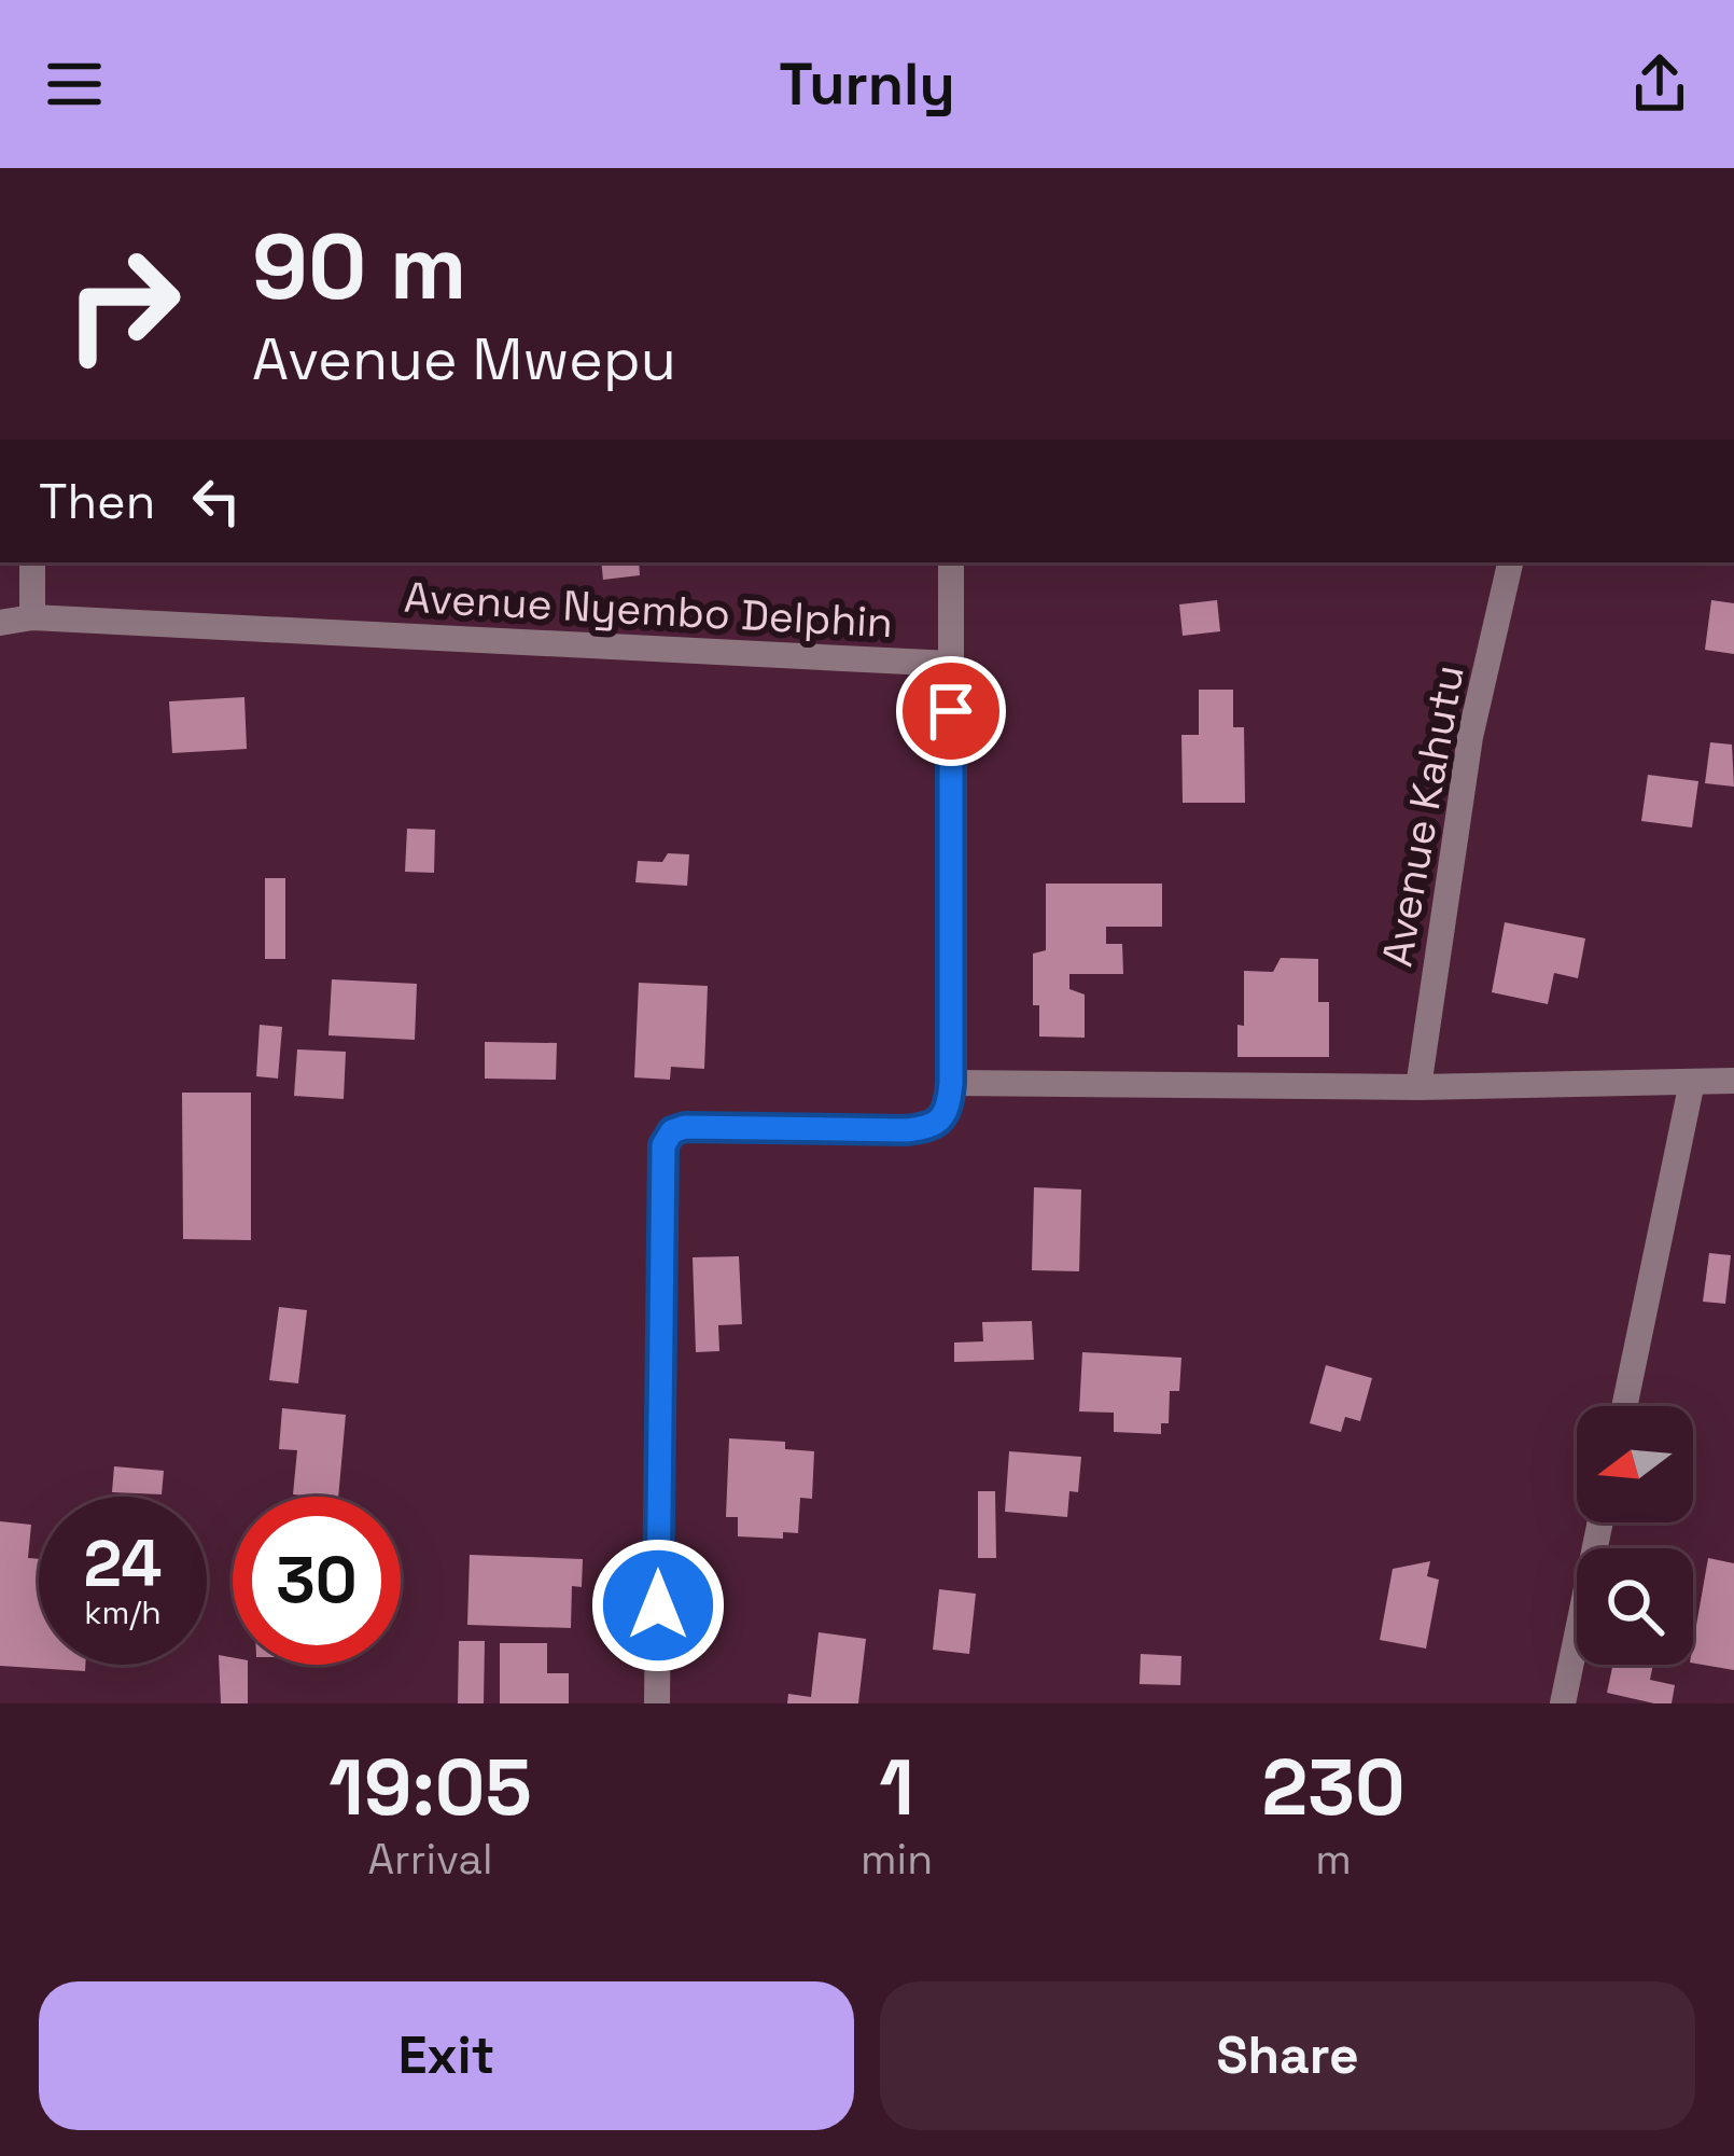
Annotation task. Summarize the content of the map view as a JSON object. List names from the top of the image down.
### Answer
{
  "streets": {
    "street": ["Avenue Nyembo Delphin", "Avenue Kahutu"]
  },
  "north": "left",
  "page": {
    "header": "Turnly",
    "turn": ["90 m", "Avenue Mwepu"],
    "then": "Then",
    "speed": "24 km/h",
    "limit": "30",
    "eta": [
      "19:05",
      "Arrival",
      "1",
      "min",
      "230",
      "m"
    ],
    "buttons": ["Exit", "Share"]
  }
}
